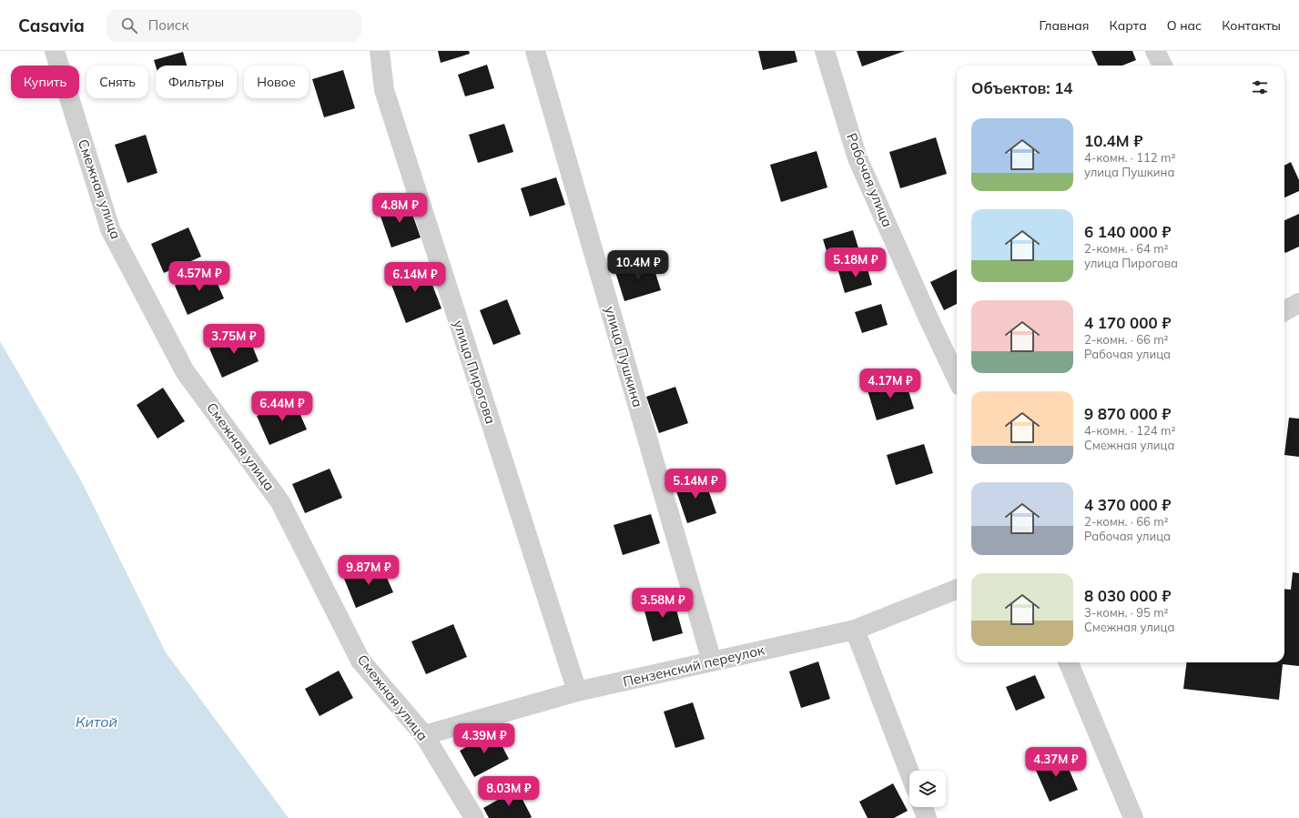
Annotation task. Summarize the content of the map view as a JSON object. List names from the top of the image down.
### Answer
{
  "streets": {
    "street": [
      "Рабочая улица",
      "Смежная улица",
      "улица Пушкина",
      "улица Пирогова",
      "Пензенский переулок"
    ]
  },
  "crossings": [
    ["Смежная улица", "Пензенский переулок"],
    ["улица Пушкина", "Пензенский переулок"],
    ["улица Пирогова", "Пензенский переулок"]
  ],
  "water": ["Китой"],
  "page": {
    "header": "Casavia",
    "search": "Поиск",
    "nav": [
      "Главная",
      "Карта",
      "О нас",
      "Контакты"
    ],
    "chip": [
      "Купить",
      "Снять",
      "Фильтры",
      "Новое"
    ],
    "heading": "Объектов: 14",
    "list": [
      {
        "name": "10.4M ₽",
        "note": "4-комн. · 112 m² · улица Пушкина"
      },
      {
        "name": "6 140 000 ₽",
        "note": "2-комн. · 64 m² · улица Пирогова"
      },
      {
        "name": "4 170 000 ₽",
        "note": "2-комн. · 66 m² · Рабочая улица"
      },
      {
        "name": "9 870 000 ₽",
        "note": "4-комн. · 124 m² · Смежная улица"
      },
      {
        "name": "4 370 000 ₽",
        "note": "2-комн. · 66 m² · Рабочая улица"
      },
      {
        "name": "8 030 000 ₽",
        "note": "3-комн. · 95 m² · Смежная улица"
      }
    ],
    "price": [
      "4.8M ₽",
      "5.18M ₽",
      "10.4M ₽",
      "4.57M ₽",
      "6.14M ₽",
      "3.75M ₽",
      "4.17M ₽",
      "6.44M ₽",
      "5.14M ₽",
      "9.87M ₽",
      "3.58M ₽",
      "4.39M ₽",
      "4.37M ₽",
      "8.03M ₽"
    ]
  }
}
